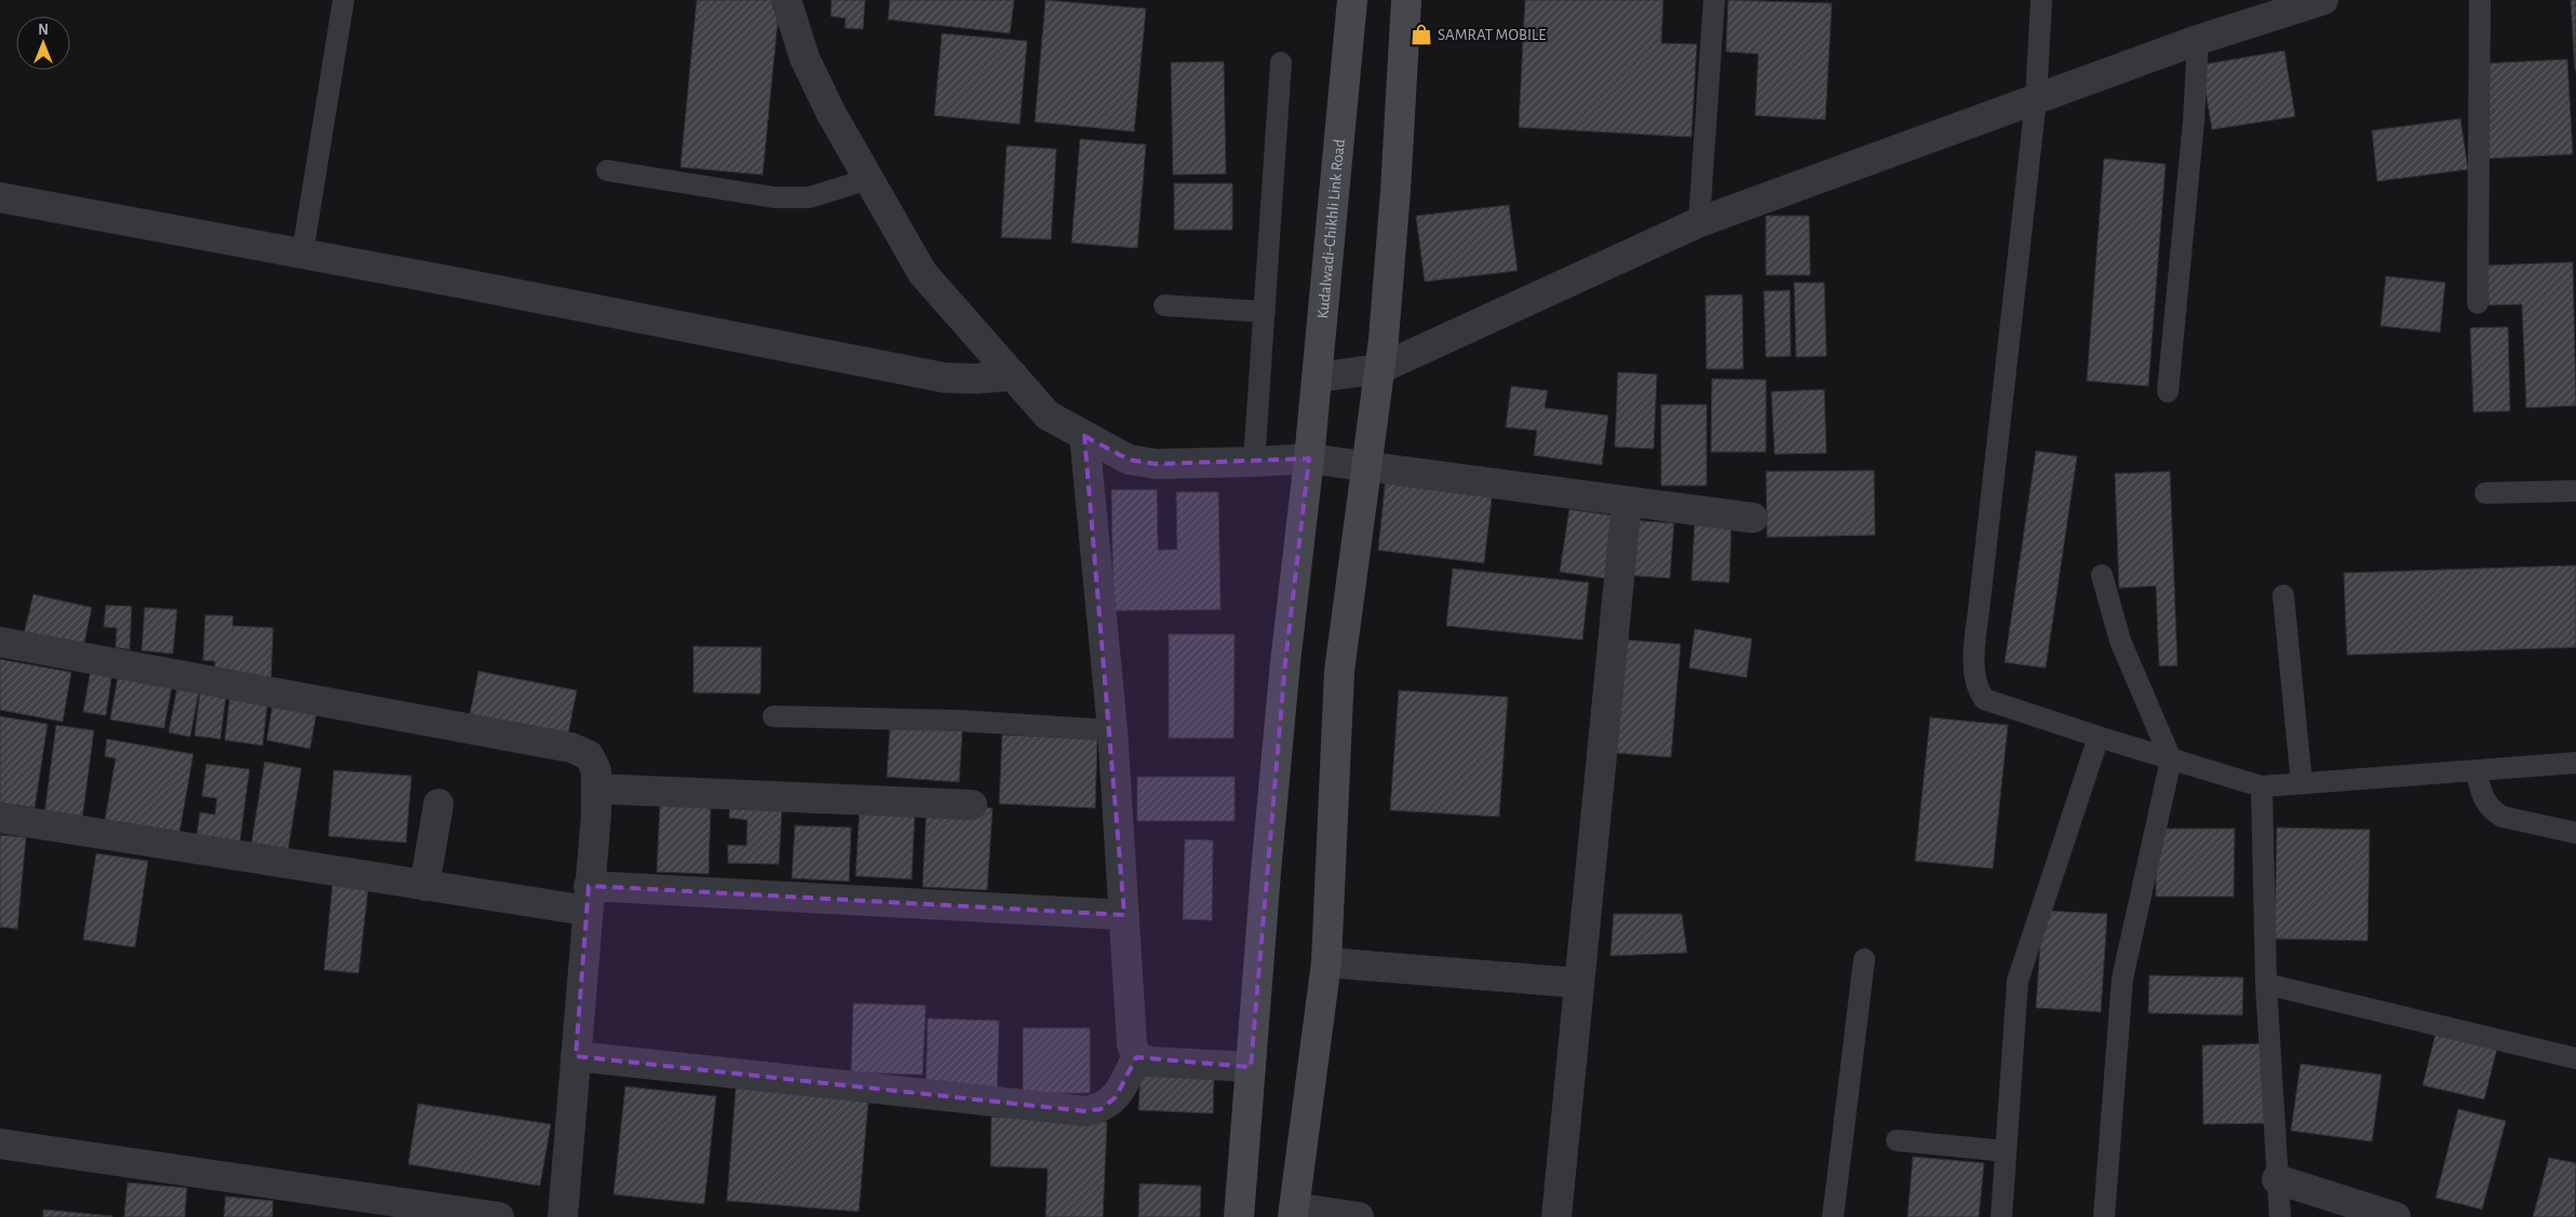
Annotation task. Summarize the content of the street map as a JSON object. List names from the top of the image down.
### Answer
{
  "streets": {
    "main road": ["Kudalwadi-Chikhli Link Road"]
  },
  "places": {
    "shop": ["SAMRAT MOBILE"]
  },
  "north": "top"
}
